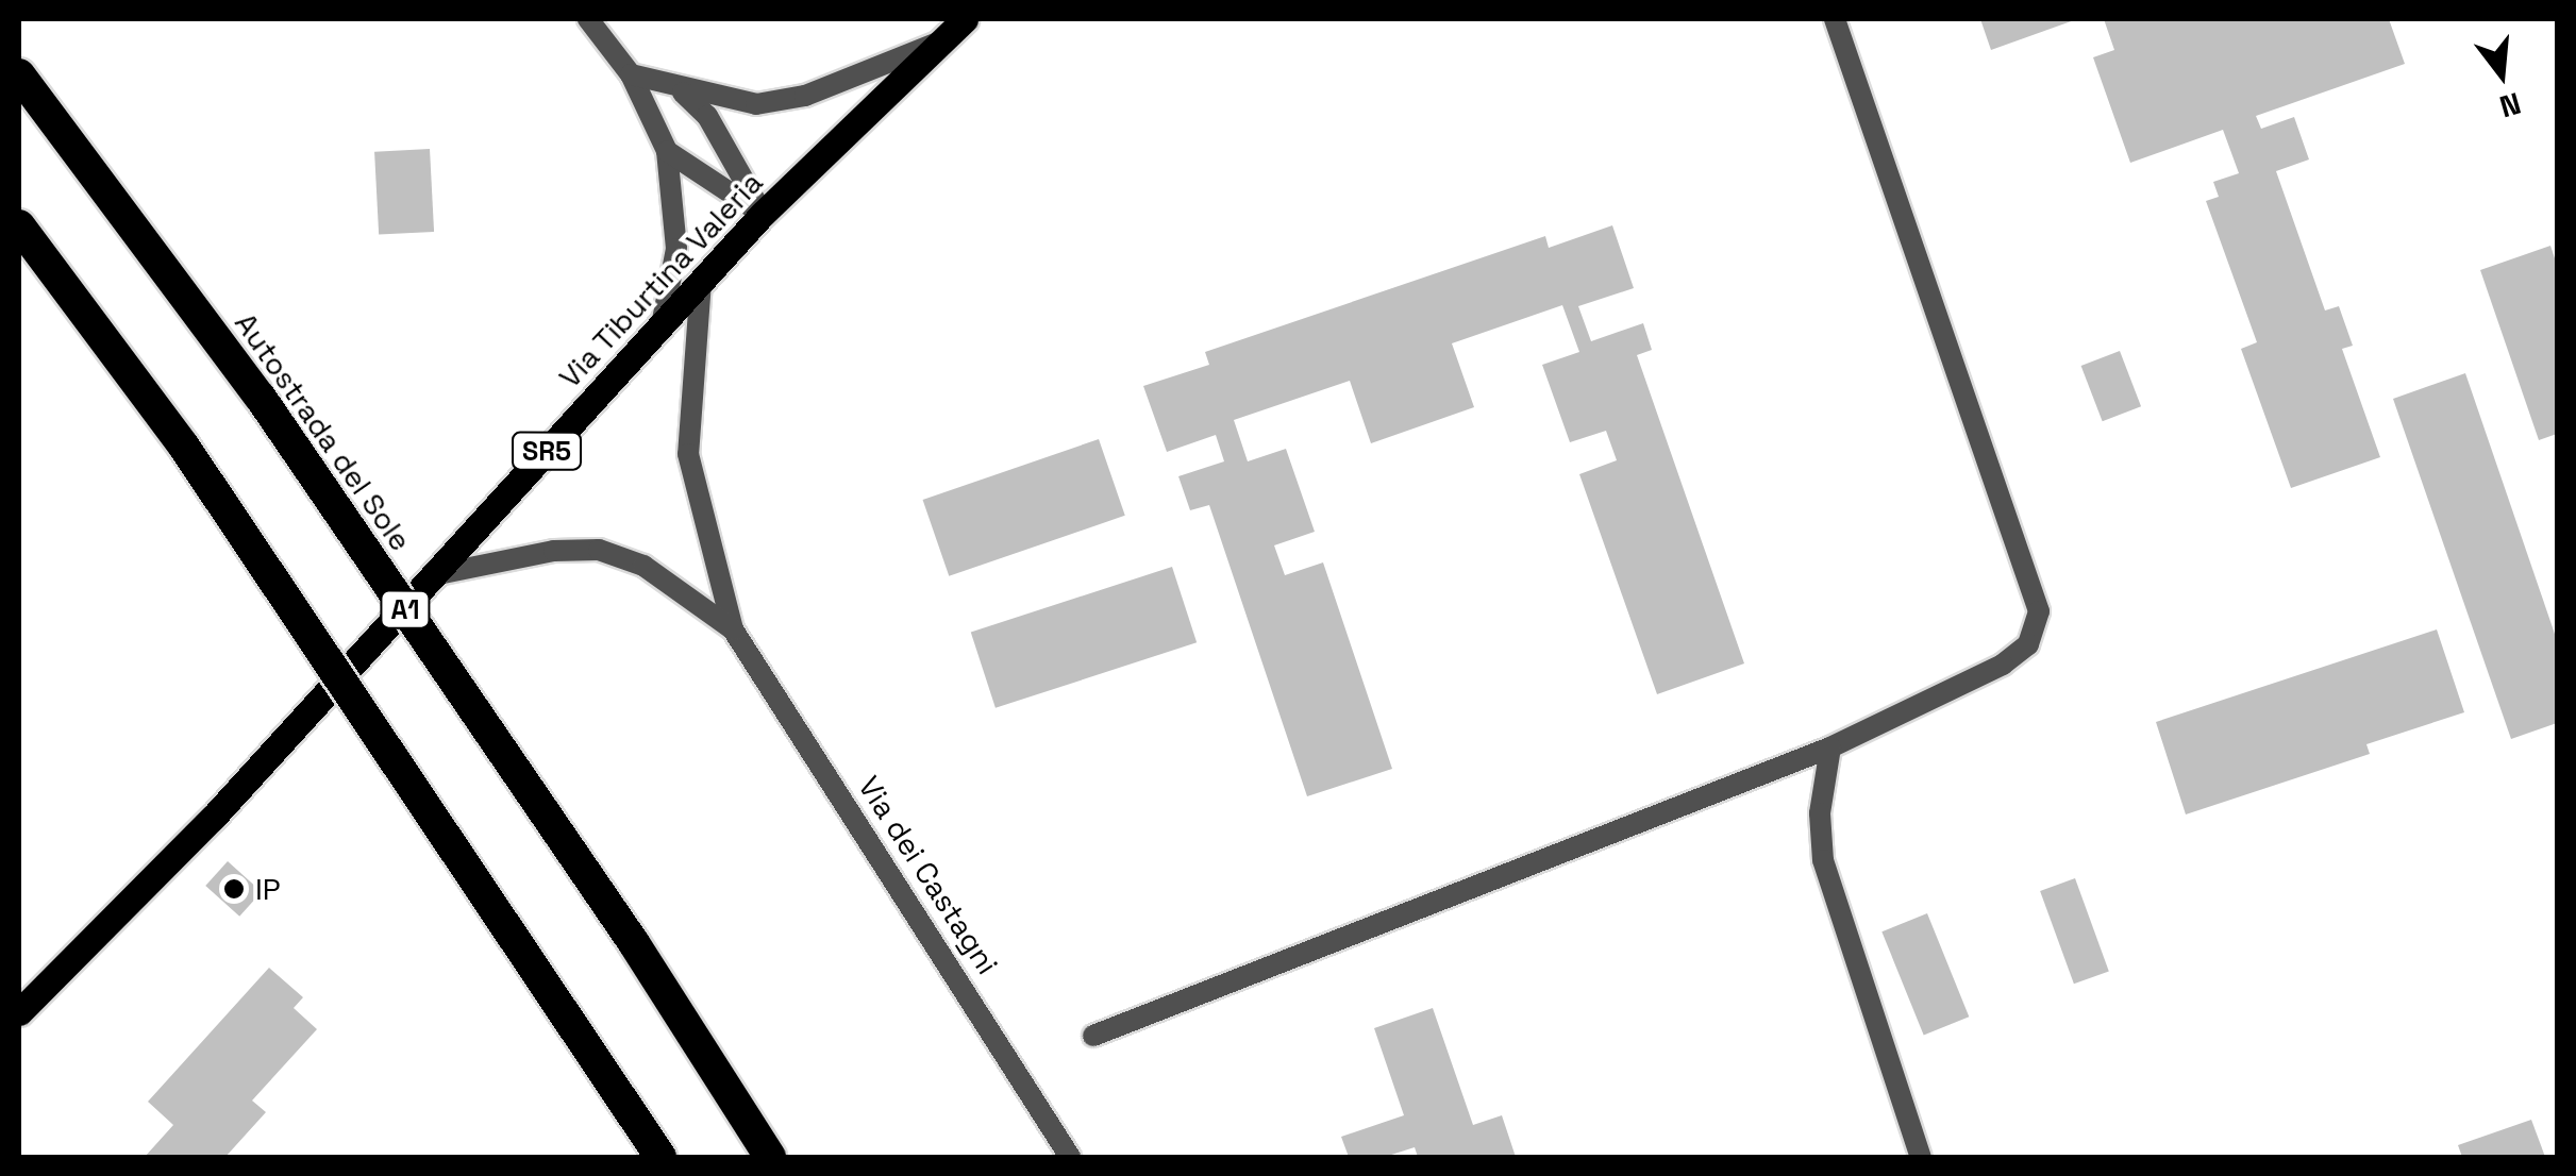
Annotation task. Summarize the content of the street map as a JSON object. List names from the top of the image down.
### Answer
{
  "streets": {
    "highway": ["Autostrada del Sole", "A1"],
    "main road": ["Via Tiburtina Valeria", "SR5"],
    "street": ["Via dei Castagni"]
  },
  "places": ["IP"],
  "north": "bottom"
}
